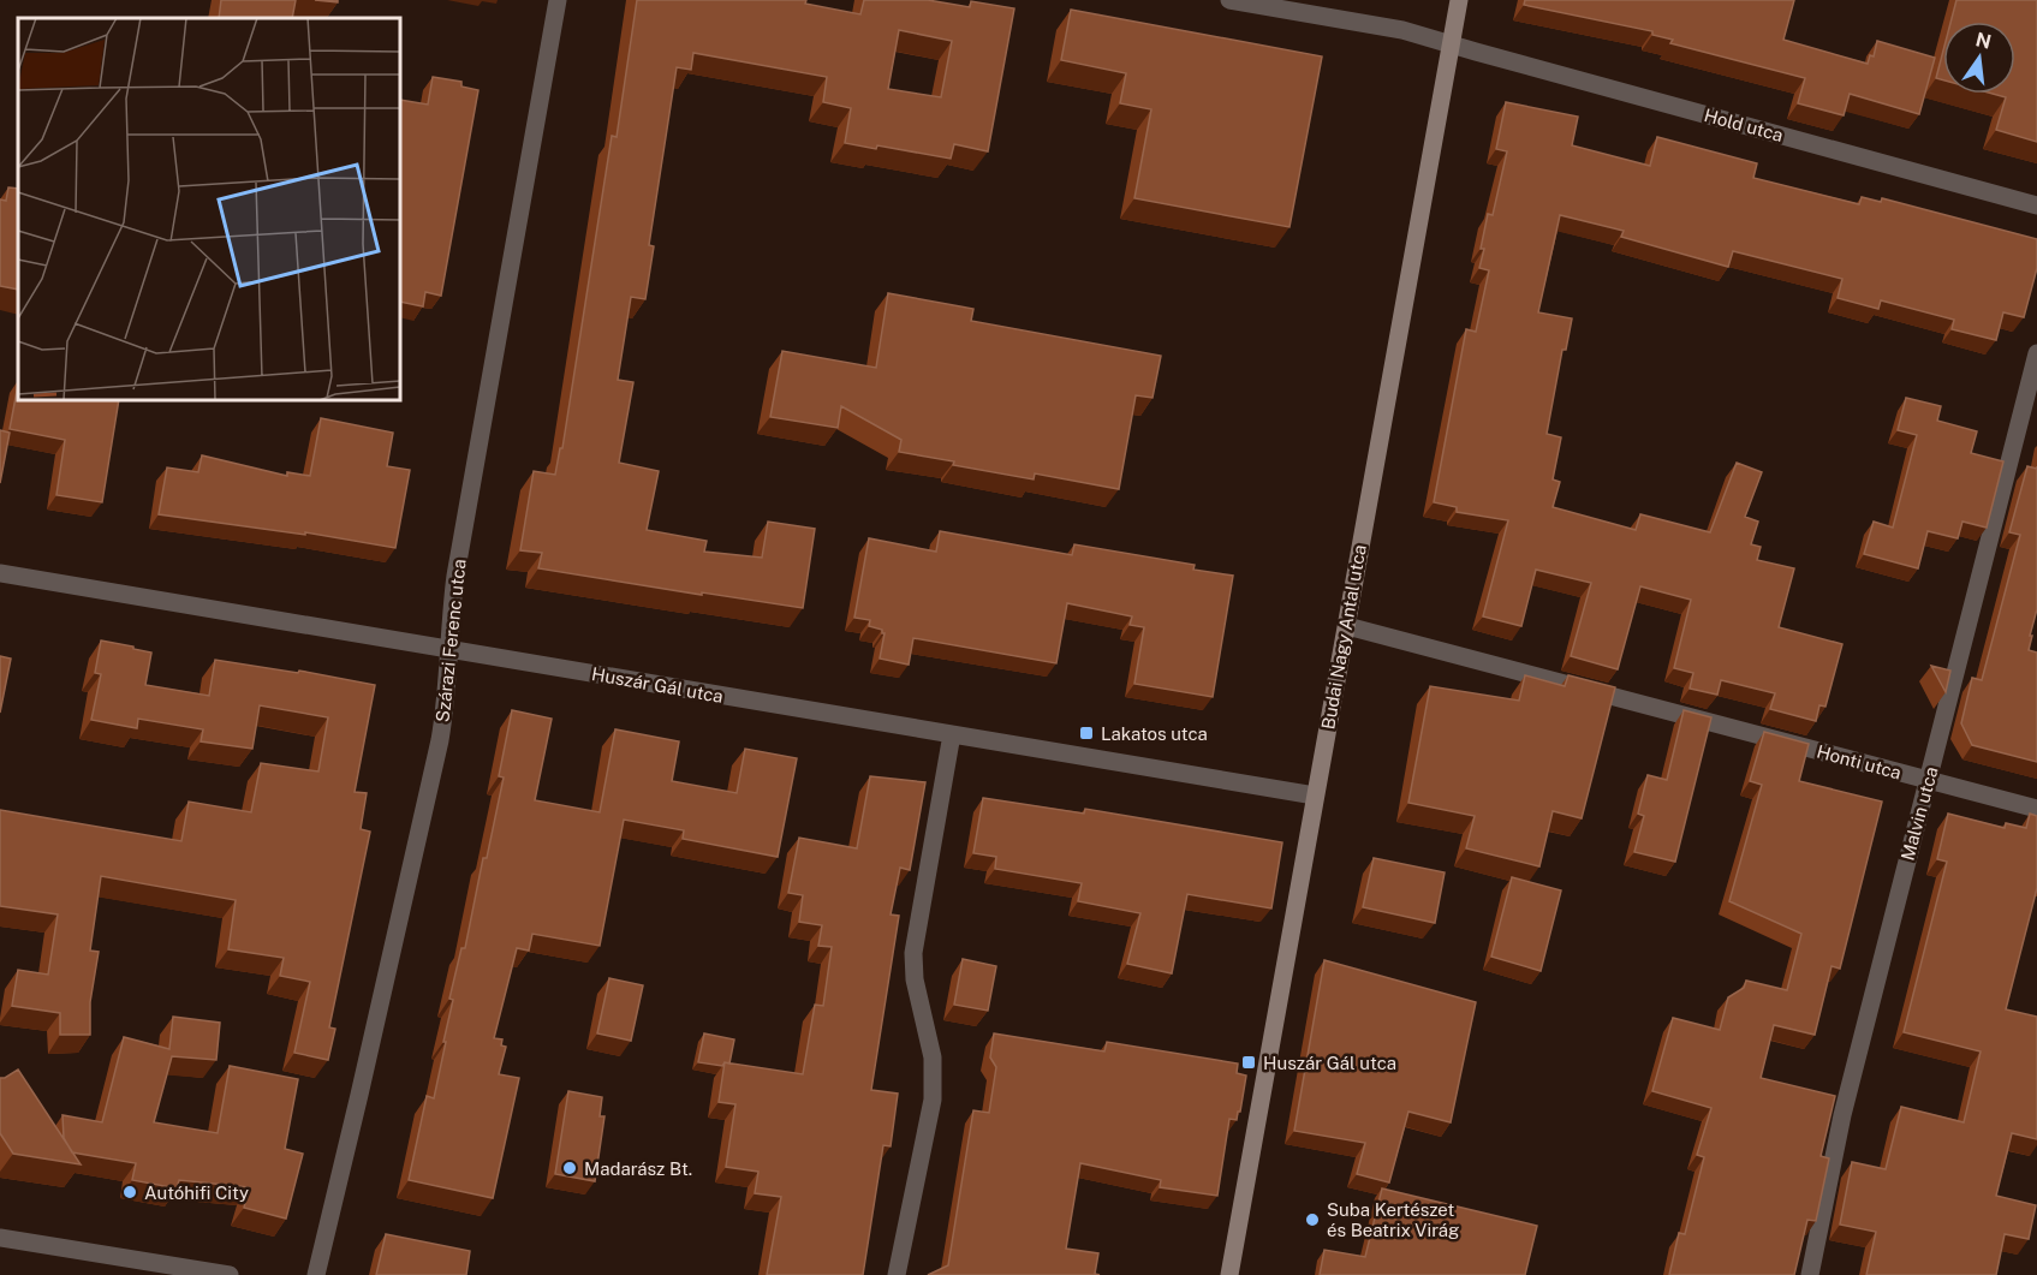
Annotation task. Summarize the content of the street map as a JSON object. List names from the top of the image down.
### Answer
{
  "streets": {
    "street": [
      "Hold utca",
      "Budai Nagy Antal utca",
      "Szárazi Ferenc utca",
      "Huszár Gál utca",
      "Honti utca",
      "Malvin utca"
    ]
  },
  "crossings": [
    ["Hold utca", "Budai Nagy Antal utca"],
    ["Budai Nagy Antal utca", "Huszár Gál utca"],
    ["Budai Nagy Antal utca", "Honti utca"],
    ["Szárazi Ferenc utca", "Huszár Gál utca"],
    ["Honti utca", "Malvin utca"]
  ],
  "places": {
    "transit": ["Lakatos utca", "Huszár Gál utca"],
    "other": ["Madarász Bt.", "Autóhifi City", "Suba Kertészet és Beatrix Virág"]
  },
  "north": "top"
}
